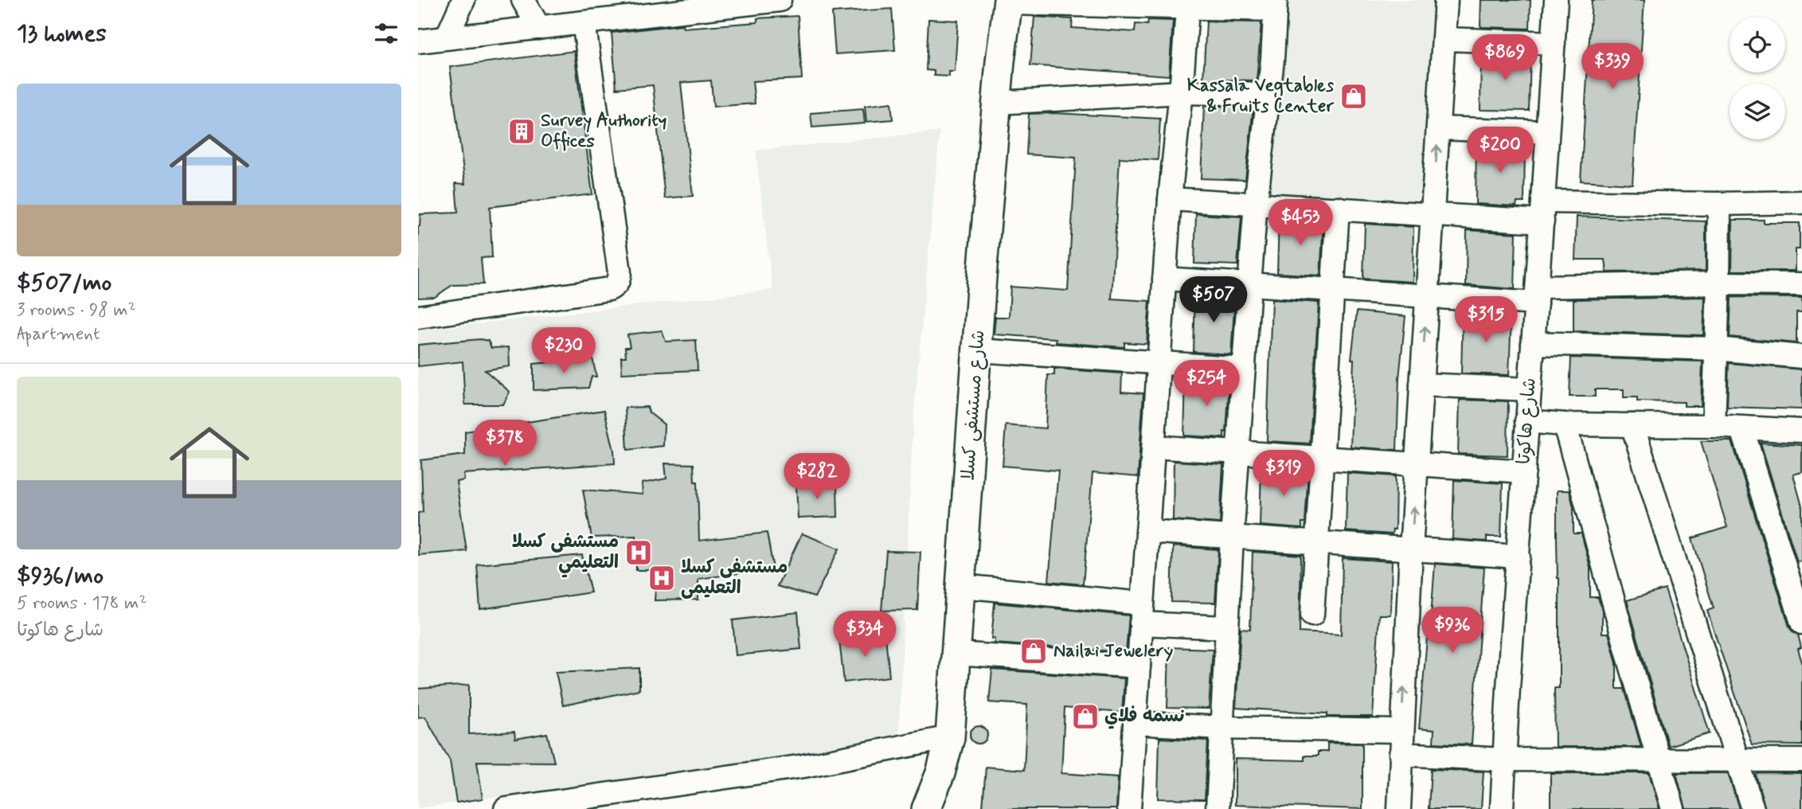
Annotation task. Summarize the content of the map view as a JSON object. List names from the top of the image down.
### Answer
{
  "streets": {
    "main road": ["شارع مستشفى كسلا"],
    "street": ["شارع هاكوتا"]
  },
  "places": {
    "shop": ["Kassala Vegtables & Fruits Center", "Nailai Jewelery", "نسمه فلاي"],
    "building": ["Survey Authority Offices"],
    "hospital": ["مستشفى كسلا التعليمي", "مستشفى كسلا التعليمى"]
  },
  "page": {
    "heading": "13 homes",
    "price": [
      "$869",
      "$339",
      "$200",
      "$453",
      "$507",
      "$315",
      "$230",
      "$254",
      "$378",
      "$319",
      "$282",
      "$936",
      "$334"
    ],
    "list": [
      {
        "name": "$507/mo",
        "note": "3 rooms · 98 m² · Apartment"
      },
      {
        "name": "$936/mo",
        "note": "5 rooms · 178 m² · شارع هاكوتا"
      }
    ]
  }
}
